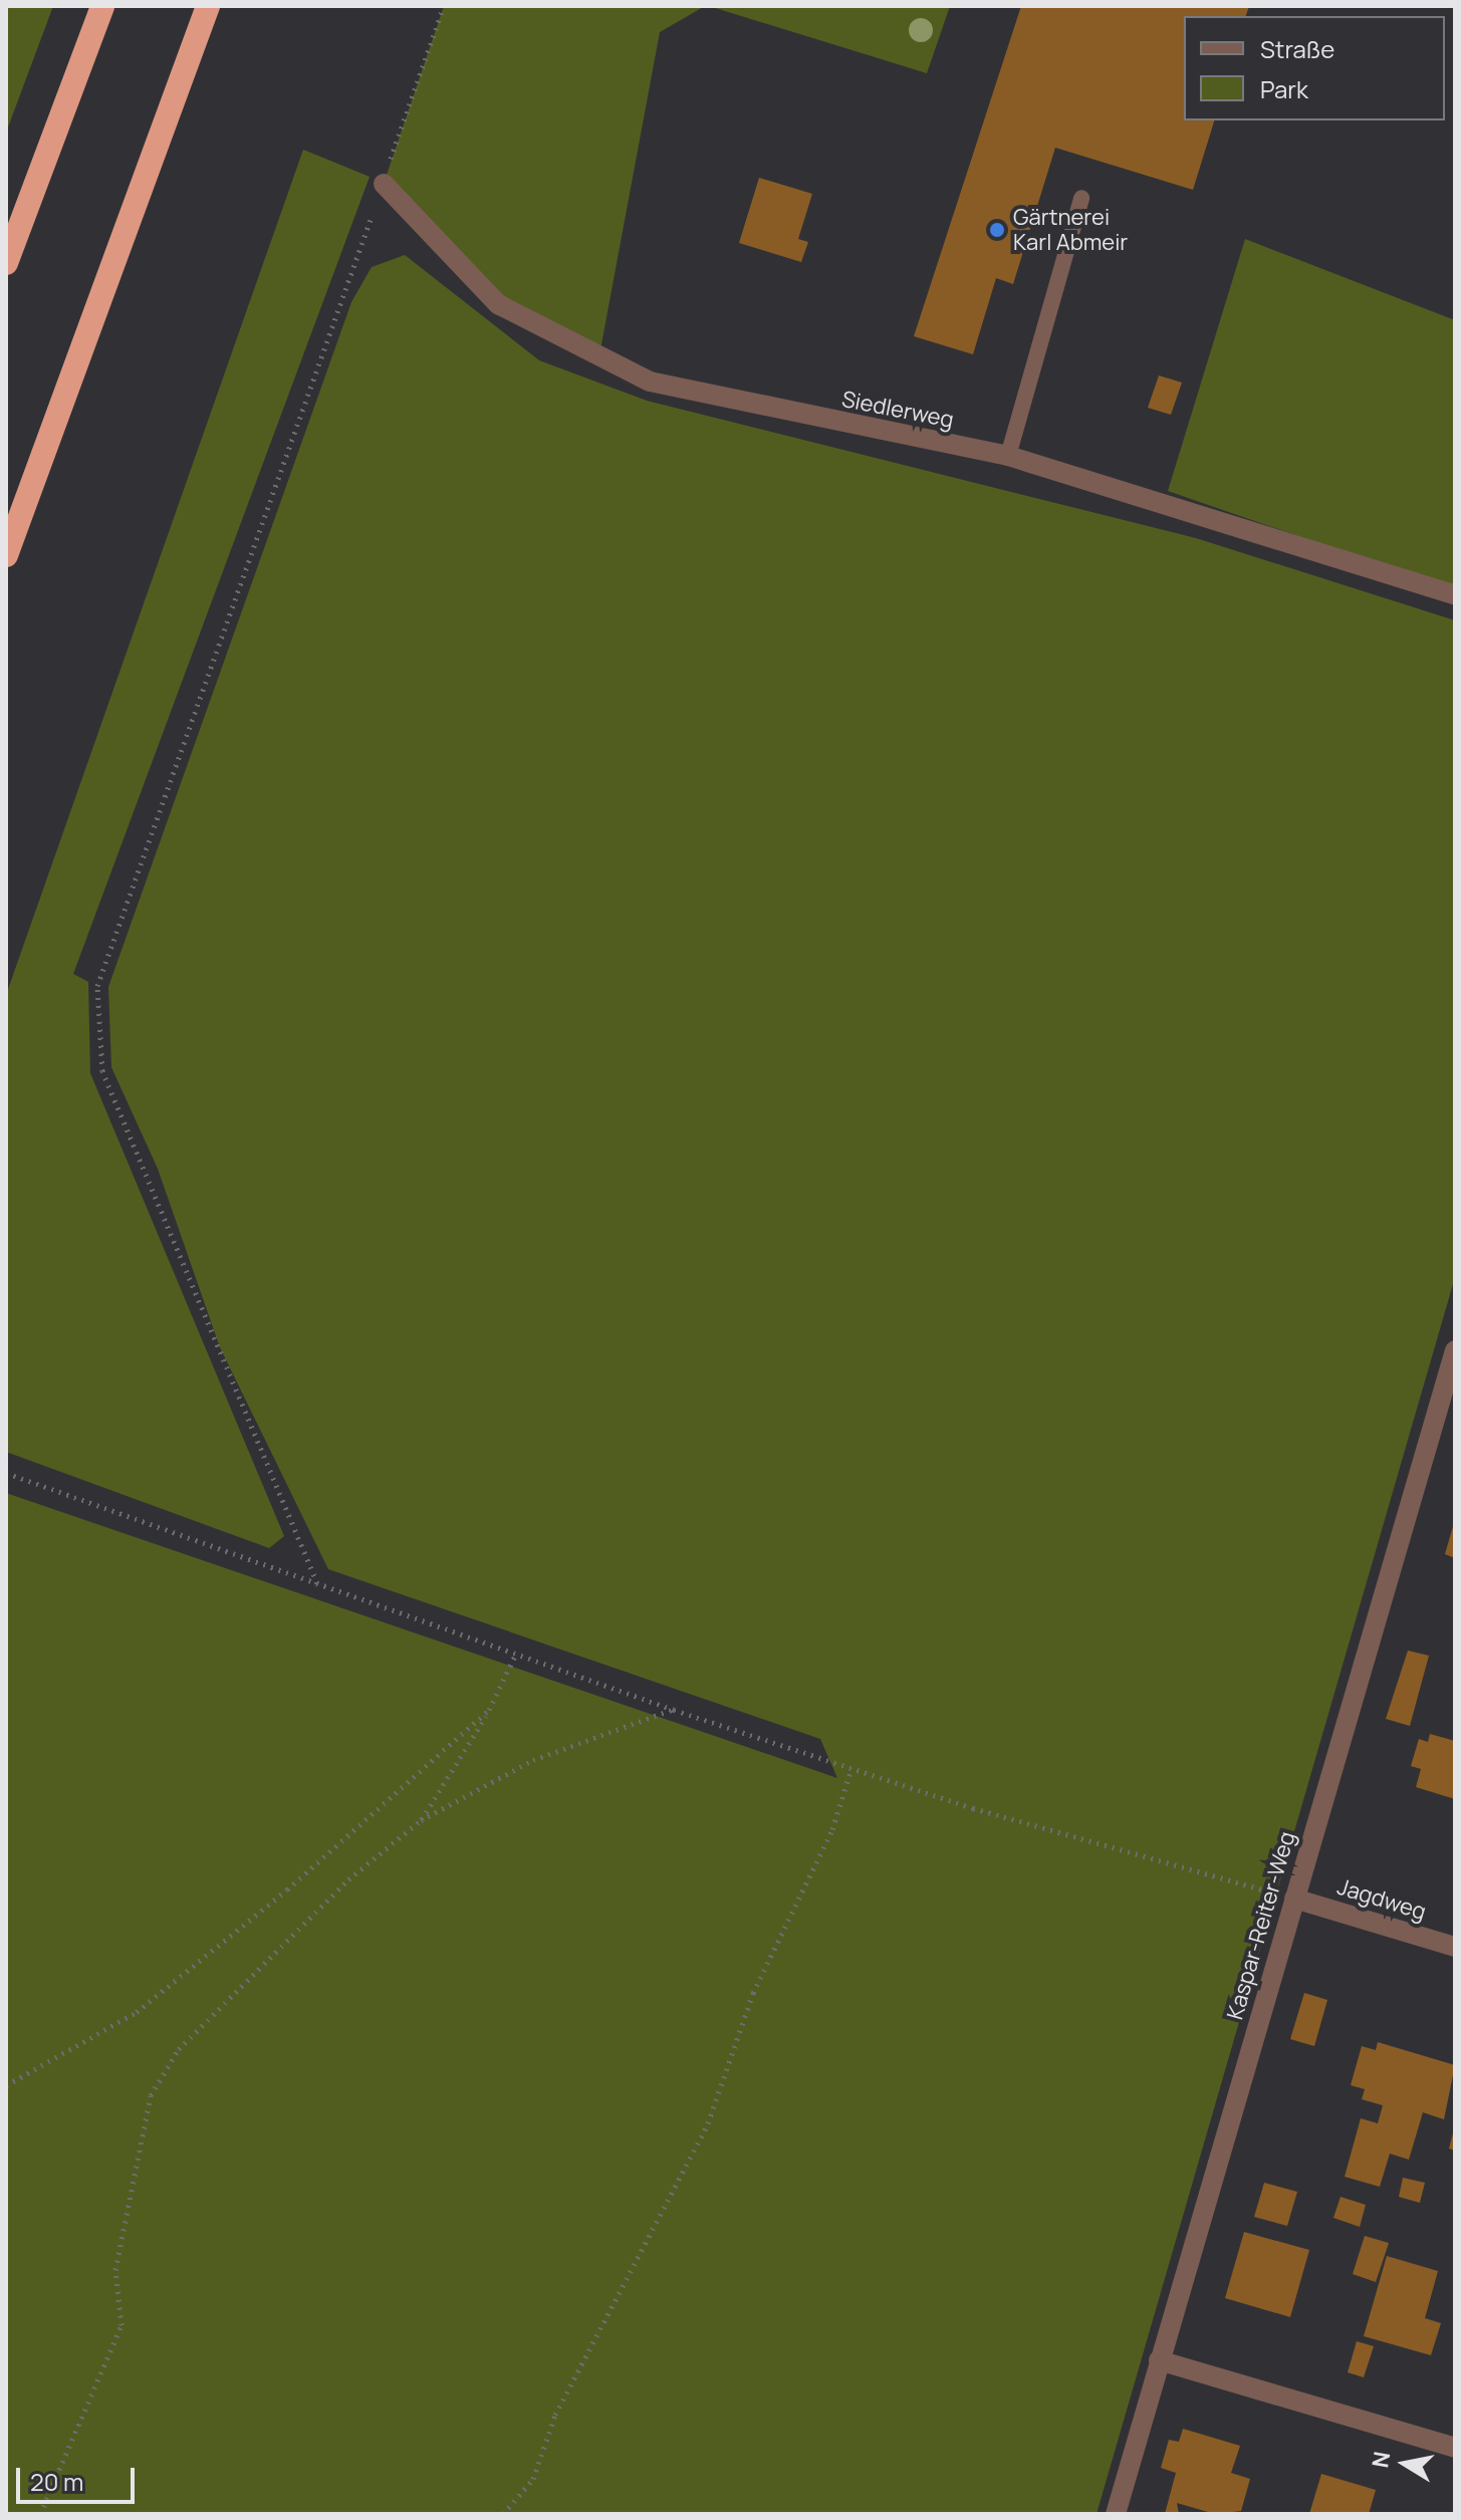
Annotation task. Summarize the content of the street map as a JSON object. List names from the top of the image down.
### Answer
{
  "streets": {
    "street": ["Siedlerweg", "Jagdweg", "Kaspar-Reiter-Weg"]
  },
  "crossings": [
    ["Jagdweg", "Kaspar-Reiter-Weg"]
  ],
  "places": ["Gärtnerei Karl Abmeir"],
  "legend": ["Straße", "Park"],
  "scale_bar": "20 m",
  "north": "left"
}
